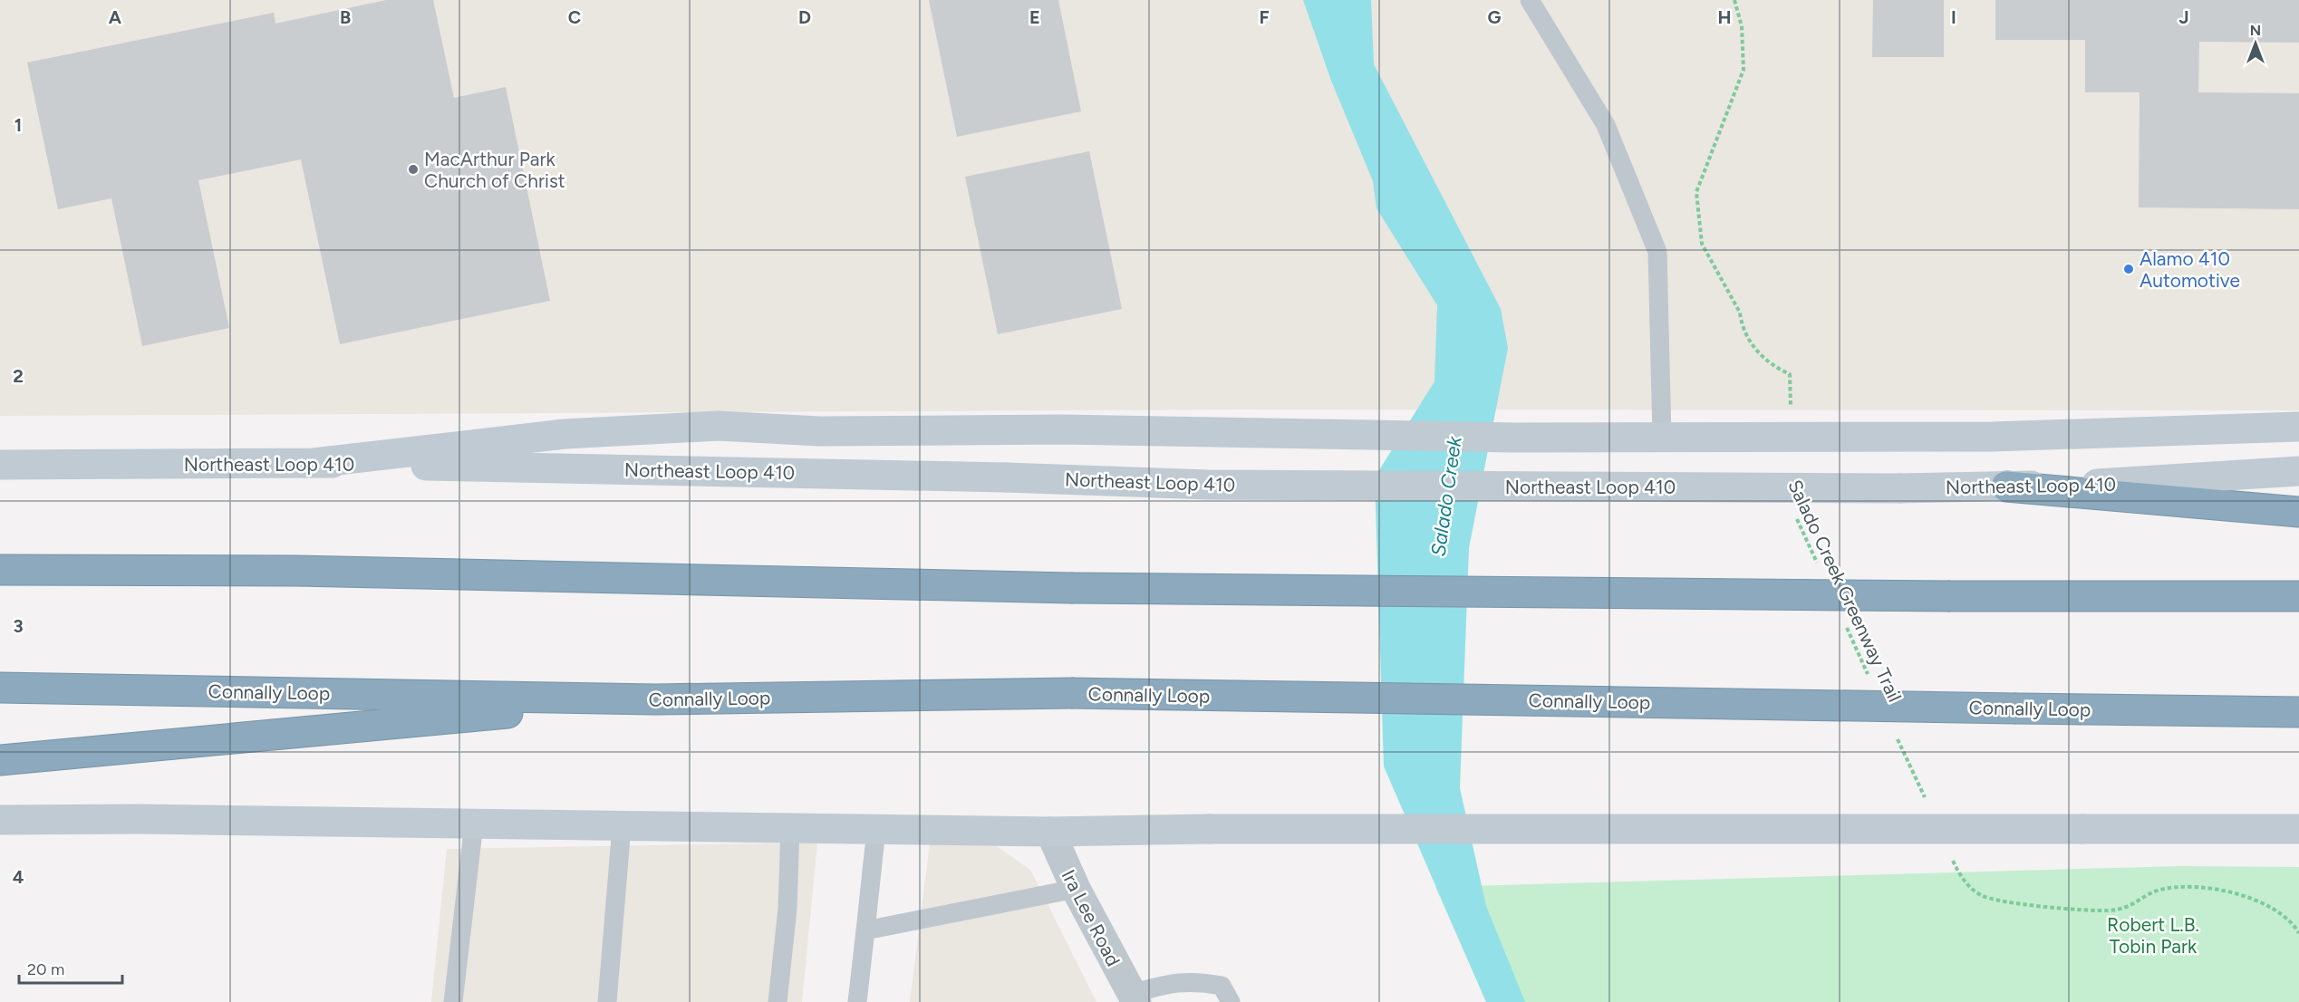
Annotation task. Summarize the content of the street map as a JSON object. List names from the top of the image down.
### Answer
{
  "streets": {
    "highway": ["Connally Loop"],
    "main road": ["Northeast Loop 410"],
    "street": ["Ira Lee Road"],
    "path": ["Salado Creek Greenway Trail"]
  },
  "water": ["Salado Creek"],
  "parks": ["Robert L.B. Tobin Park"],
  "places": ["MacArthur Park Church of Christ", "Alamo 410 Automotive"],
  "scale_bar": "20 m",
  "north": "top",
  "grid": {
    "columns": [
      "A",
      "B",
      "C",
      "D",
      "E",
      "F",
      "G",
      "H",
      "I",
      "J"
    ],
    "rows": [
      "1",
      "2",
      "3",
      "4"
    ]
  }
}
